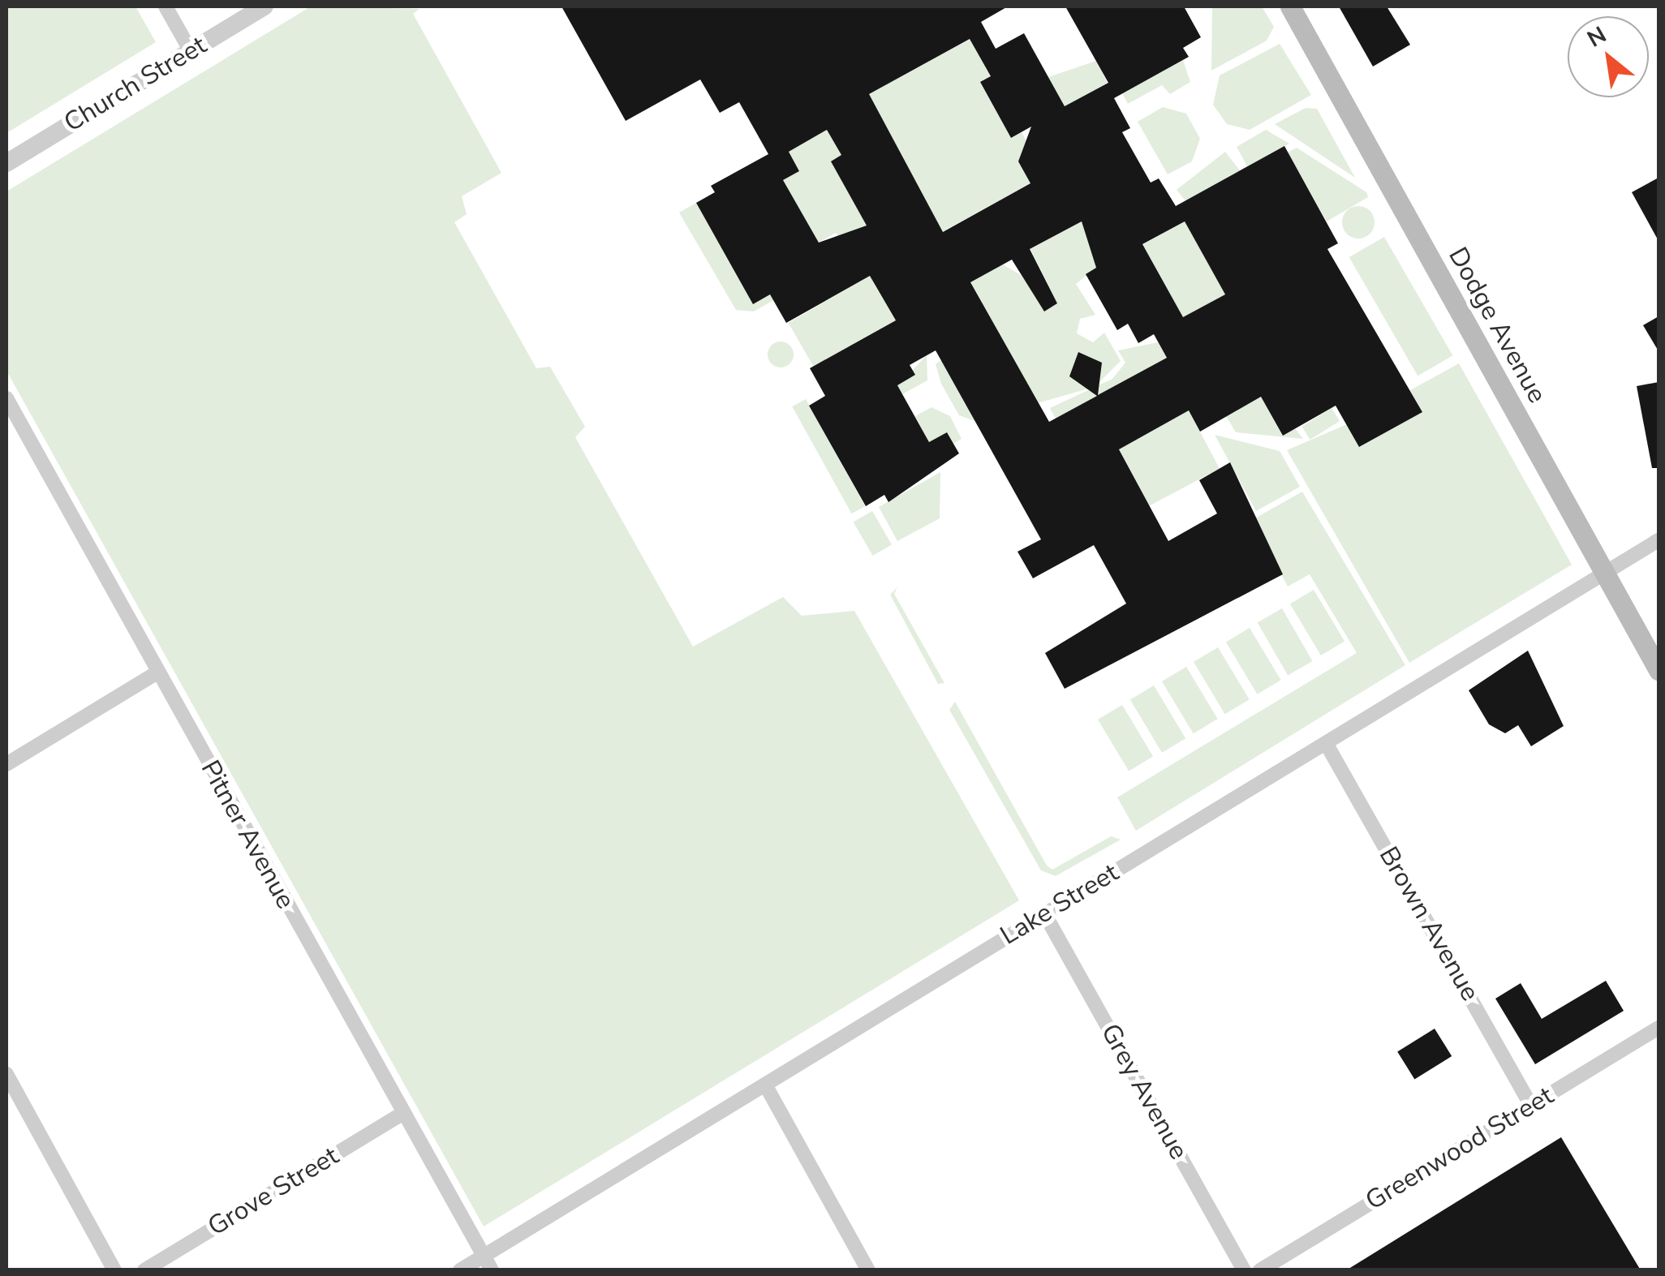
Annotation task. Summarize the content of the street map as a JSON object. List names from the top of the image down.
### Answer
{
  "streets": {
    "main road": ["Dodge Avenue"],
    "street": [
      "Church Street",
      "Pitner Avenue",
      "Lake Street",
      "Brown Avenue",
      "Grey Avenue",
      "Greenwood Street",
      "Grove Street"
    ]
  },
  "crossings": [
    ["Dodge Avenue", "Lake Street"],
    ["Pitner Avenue", "Lake Street"],
    ["Pitner Avenue", "Grove Street"],
    ["Lake Street", "Brown Avenue"],
    ["Lake Street", "Grey Avenue"],
    ["Brown Avenue", "Greenwood Street"]
  ],
  "north": "top left"
}
